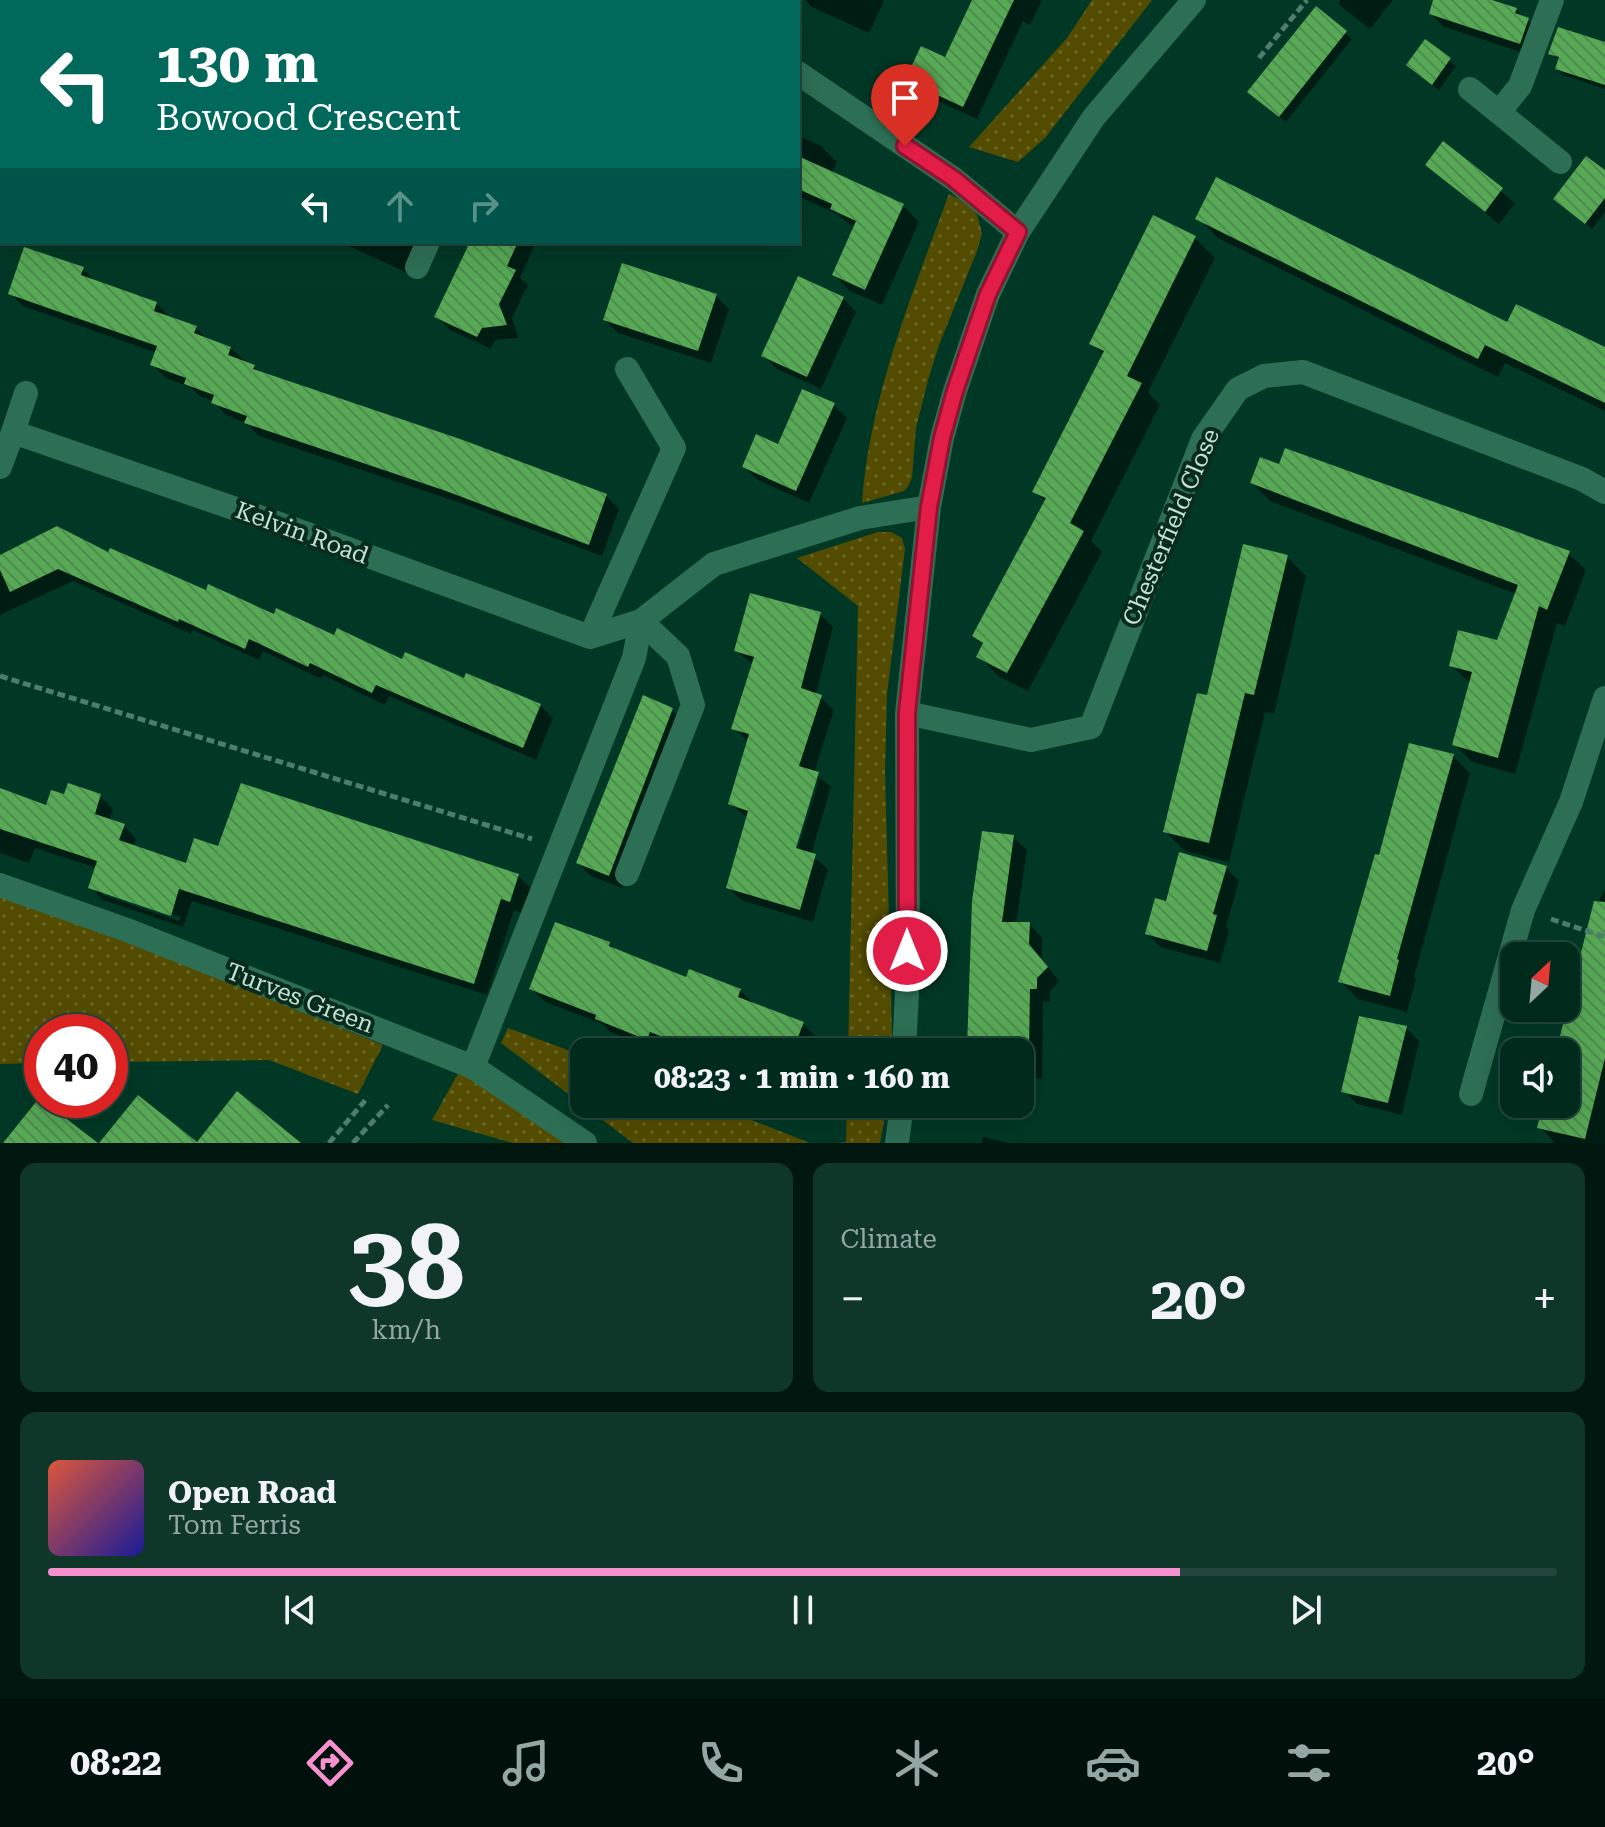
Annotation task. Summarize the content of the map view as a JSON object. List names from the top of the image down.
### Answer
{
  "streets": {
    "street": ["Chesterfield Close", "Kelvin Road", "Turves Green"]
  },
  "north": "top right",
  "page": {
    "turn": ["130 m", "Bowood Crescent"],
    "limit": "40",
    "trip": "08:23 · 1 min · 160 m",
    "tile": [
      ["38", "km/h"],
      "Climate"
    ],
    "heat": ["−", "20°", "+"],
    "song": ["Open Road", "Tom Ferris"],
    "tabs": ["08:22", "20°"]
  }
}
